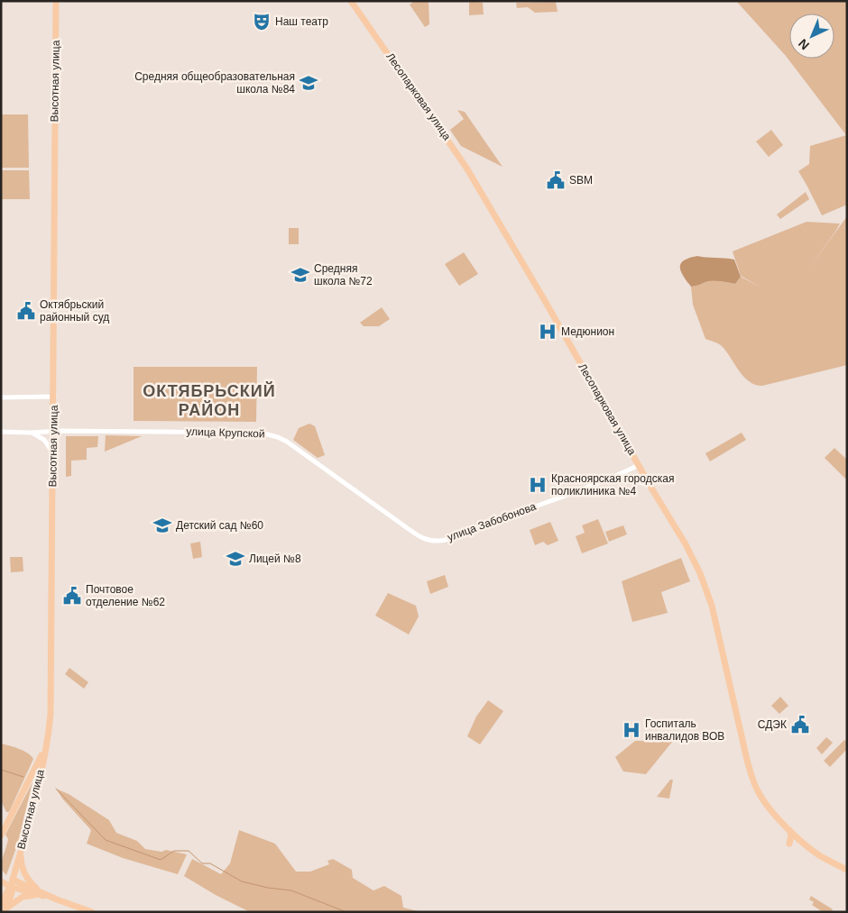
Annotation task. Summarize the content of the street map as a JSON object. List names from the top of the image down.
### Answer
{
  "streets": {
    "main road": ["Высотная улица", "Лесопарковая улица"],
    "street": ["улица Крупской", "улица Забобонова"]
  },
  "crossings": [
    ["Высотная улица", "улица Крупской"],
    ["Лесопарковая улица", "улица Забобонова"],
    ["улица Крупской", "улица Забобонова"]
  ],
  "districts": ["ОКТЯБРЬСКИЙ РАЙОН"],
  "places": {
    "theatre": ["Наш театр"],
    "school or university": [
      "Средняя общеобразовательная школа №84",
      "Средняя школа №72",
      "Детский сад №60",
      "Лицей №8"
    ],
    "public building": [
      "SBM",
      "Октябрьский районный суд",
      "Почтовое отделение №62",
      "СДЭК"
    ],
    "hospital": ["Медюнион", "Красноярская городская поликлиника №4", "Госпиталь инвалидов ВОВ"]
  },
  "north": "bottom left"
}
